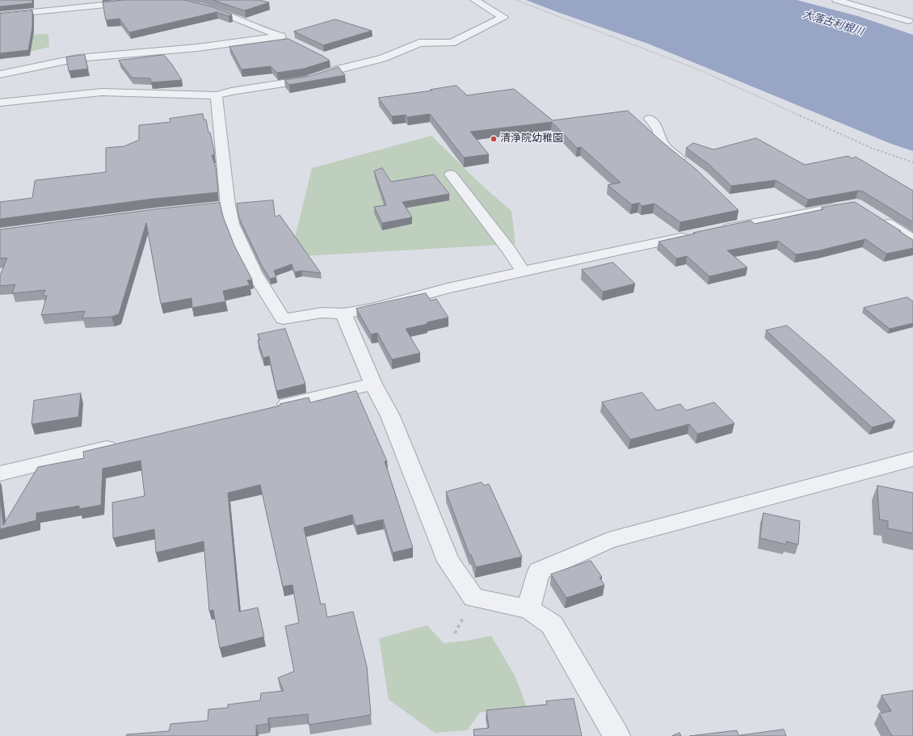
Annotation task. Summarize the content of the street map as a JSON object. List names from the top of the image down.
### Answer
{
  "water": ["大落古利根川"],
  "places": ["清浄院幼稚園"]
}
